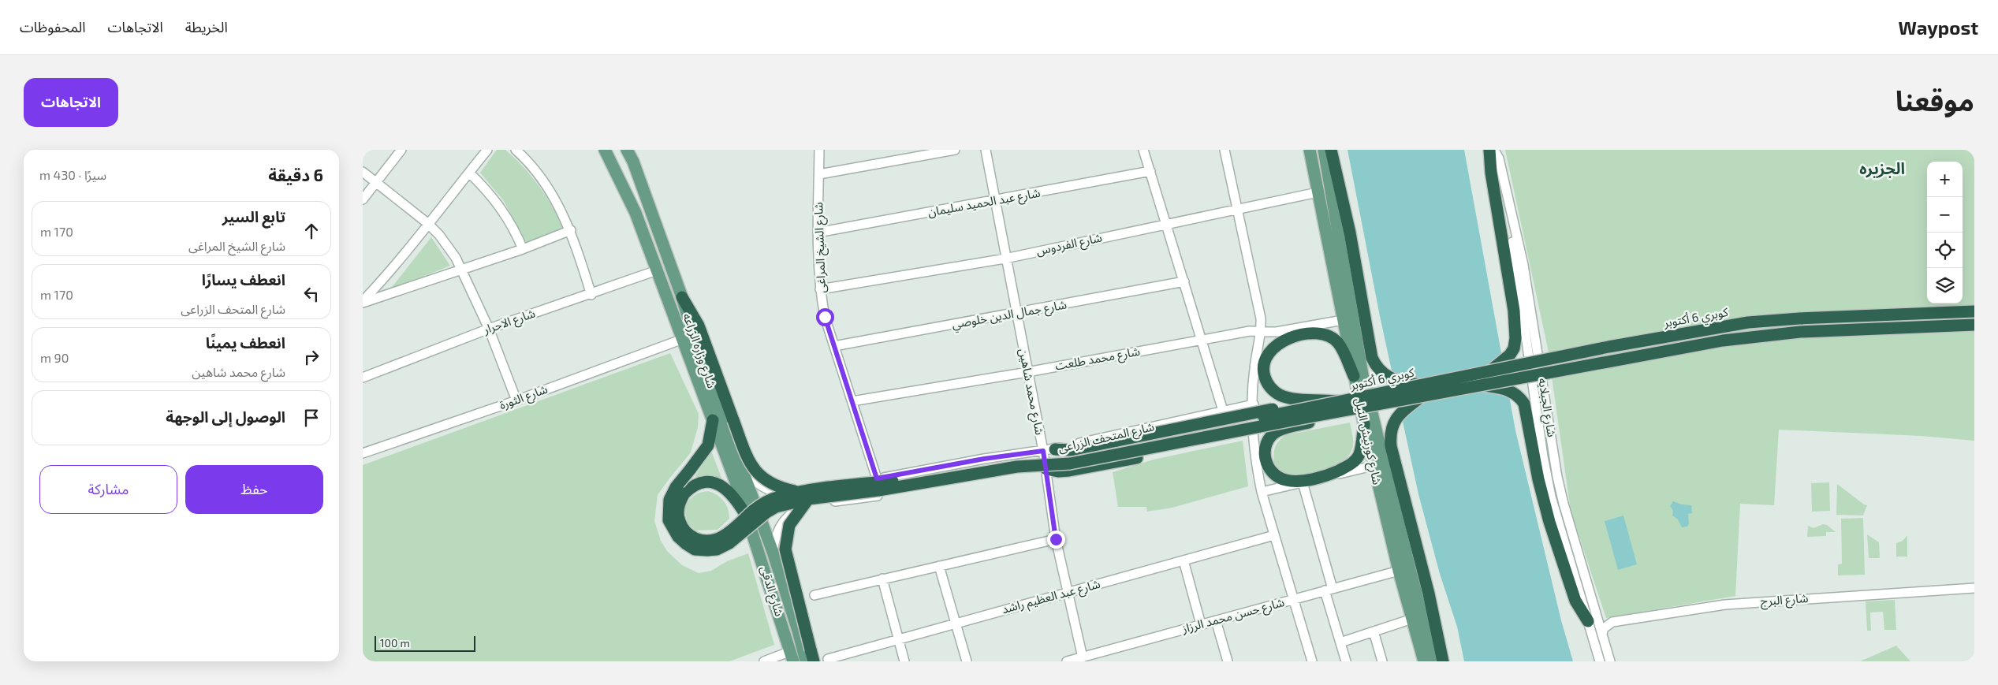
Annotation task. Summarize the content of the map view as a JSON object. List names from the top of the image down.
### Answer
{
  "streets": {
    "highway": ["كوبري 6 أكتوبر"],
    "main road": ["شارع وزاره الزراعه", "شارع كورنيش النيل", "شارع الدقى"],
    "street": [
      "شارع عبد الحميد سليمان",
      "شارع الفردوس",
      "شارع الشيخ المراغى",
      "شارع جمال الدين خلوصي",
      "شارع الاحرار",
      "شارع محمد طلعت",
      "شارع محمد شاهين",
      "شارع الثورة",
      "شارع الجبلايه",
      "شارع المتحف الزراعى",
      "شارع عبد العظيم راشد",
      "شارع البرج",
      "شارع حسن محمد الرزاز"
    ]
  },
  "crossings": [
    ["شارع عبد الحميد سليمان", "شارع الشيخ المراغى"],
    ["شارع عبد الحميد سليمان", "شارع محمد شاهين"],
    ["شارع الفردوس", "شارع الشيخ المراغى"],
    ["شارع الفردوس", "شارع محمد شاهين"],
    ["شارع الفردوس", "شارع كورنيش النيل"],
    ["شارع الشيخ المراغى", "شارع جمال الدين خلوصي"],
    ["شارع الشيخ المراغى", "شارع محمد طلعت"],
    ["شارع الشيخ المراغى", "شارع المتحف الزراعى"],
    ["شارع جمال الدين خلوصي", "شارع محمد شاهين"],
    ["كوبري 6 أكتوبر", "شارع وزاره الزراعه"],
    ["كوبري 6 أكتوبر", "شارع المتحف الزراعى"],
    ["شارع الاحرار", "شارع وزاره الزراعه"],
    ["شارع وزاره الزراعه", "شارع الثورة"],
    ["شارع وزاره الزراعه", "شارع المتحف الزراعى"],
    ["شارع وزاره الزراعه", "شارع الدقى"],
    ["شارع محمد طلعت", "شارع محمد شاهين"],
    ["شارع محمد طلعت", "شارع كورنيش النيل"],
    ["شارع محمد شاهين", "شارع المتحف الزراعى"],
    ["شارع محمد شاهين", "شارع عبد العظيم راشد"],
    ["شارع محمد شاهين", "شارع حسن محمد الرزاز"],
    ["شارع الجبلايه", "شارع البرج"],
    ["شارع المتحف الزراعى", "شارع الدقى"],
    ["شارع كورنيش النيل", "شارع حسن محمد الرزاز"]
  ],
  "districts": ["الجزيره"],
  "scale_bar": "100 m",
  "page": {
    "header": "Waypost",
    "nav": ["الخريطة", "الاتجاهات", "المحفوظات"],
    "title": "موقعنا",
    "buttons": [
      "الاتجاهات",
      ["حفظ", "مشاركة"]
    ],
    "heading": ["6 دقيقة", "سيرًا · 430 m"],
    "map_buttons": ["+", "−"],
    "list": [
      ["تابع السير", "شارع الشيخ المراغى", "170 m"],
      ["انعطف يسارًا", "شارع المتحف الزراعى", "170 m"],
      ["انعطف يمينًا", "شارع محمد شاهين", "90 m"],
      "الوصول إلى الوجهة"
    ],
    "scale": "100 m"
  }
}
